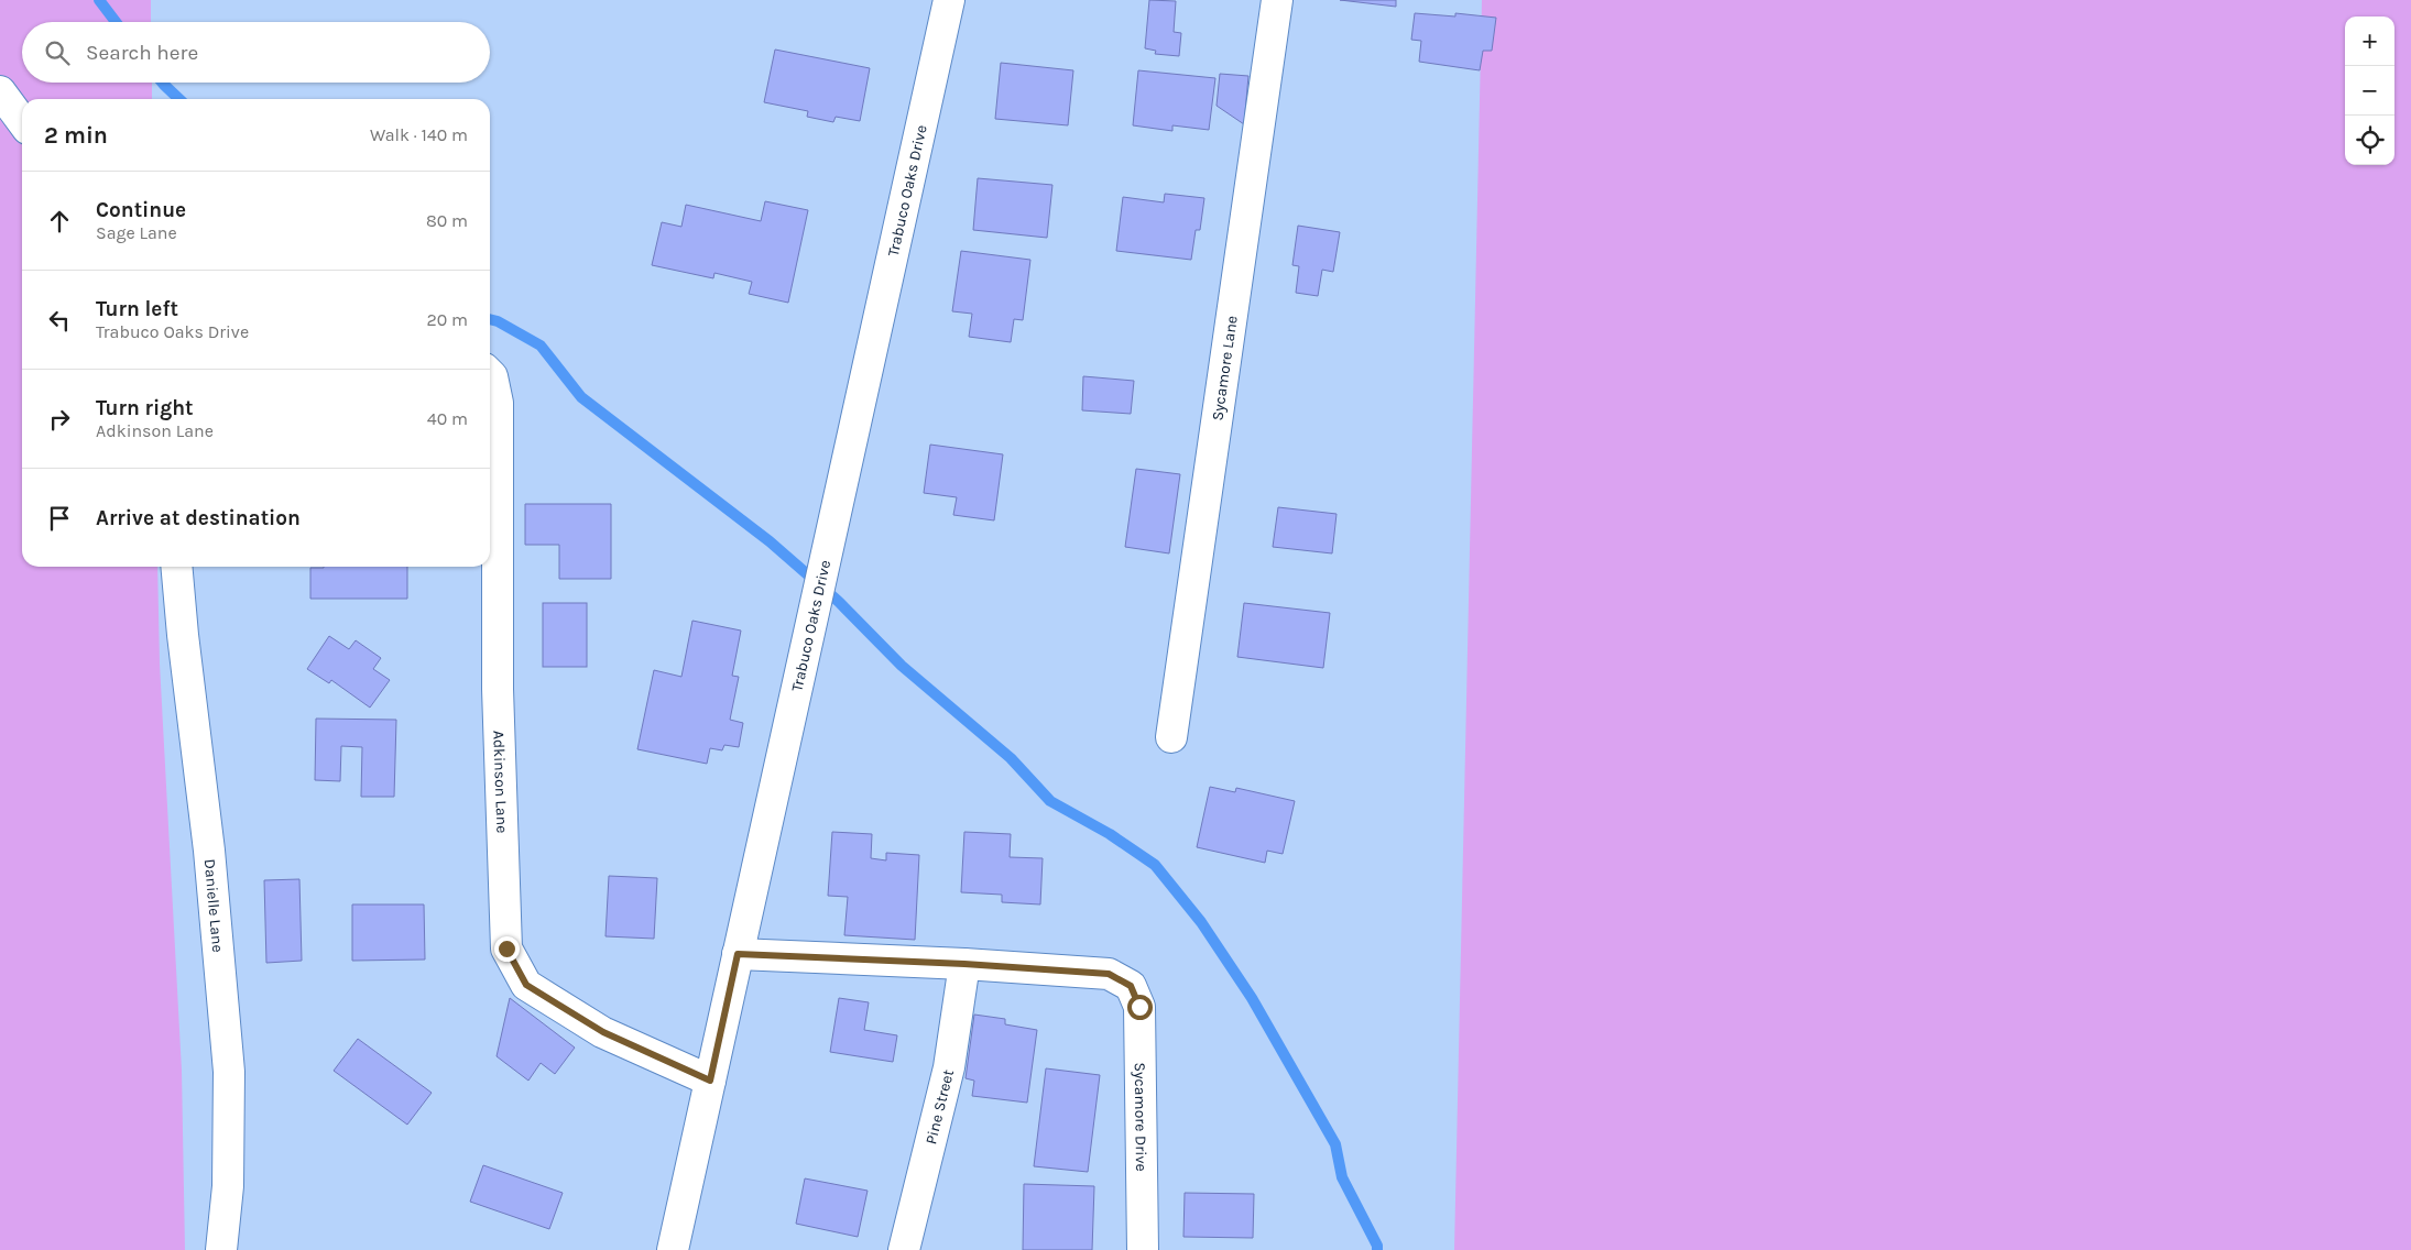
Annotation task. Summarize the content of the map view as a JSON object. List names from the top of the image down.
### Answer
{
  "streets": {
    "street": [
      "Trabuco Oaks Drive",
      "Sycamore Lane",
      "Adkinson Lane",
      "Danielle Lane",
      "Pine Street",
      "Sycamore Drive"
    ]
  },
  "crossings": [
    ["Trabuco Oaks Drive", "Adkinson Lane"],
    ["Pine Street", "Sycamore Drive"]
  ],
  "page": {
    "map_buttons": ["+", "−"],
    "search": "Search here",
    "heading": ["2 min", "Walk · 140 m"],
    "list": [
      ["Continue", "Sage Lane", "80 m"],
      ["Turn left", "Trabuco Oaks Drive", "20 m"],
      ["Turn right", "Adkinson Lane", "40 m"],
      "Arrive at destination"
    ]
  }
}
